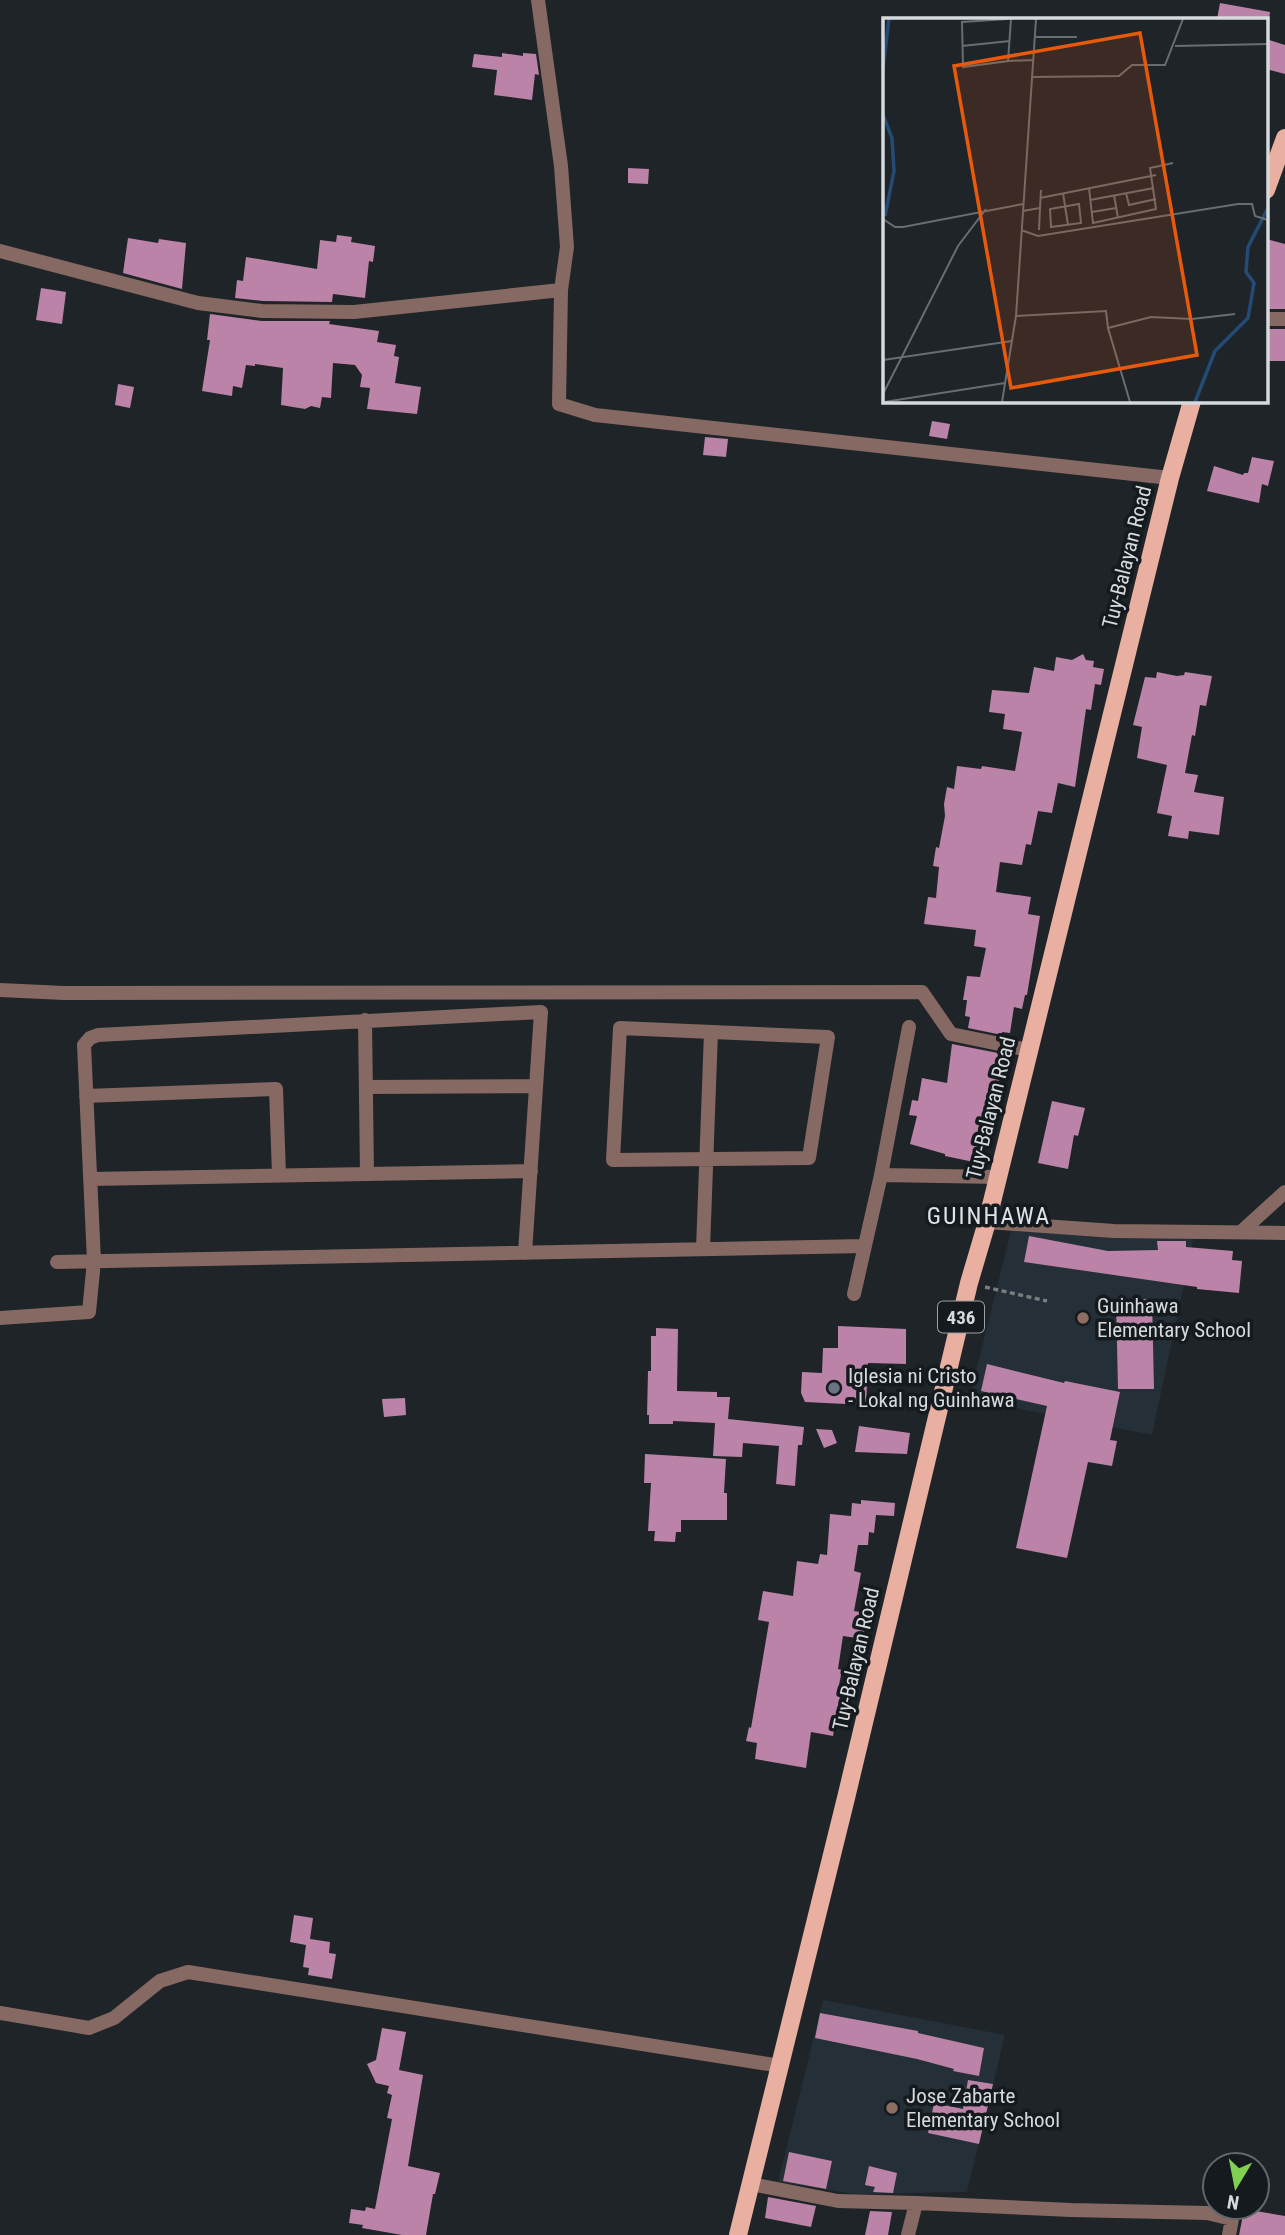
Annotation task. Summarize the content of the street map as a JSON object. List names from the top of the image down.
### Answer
{
  "streets": {
    "main road": ["Tuy-Balayan Road", "436"]
  },
  "districts": ["GUINHAWA"],
  "places": ["Guinhawa Elementary School", "Iglesia ni Cristo - Lokal ng Guinhawa", "Jose Zabarte Elementary School"],
  "north": "bottom"
}
